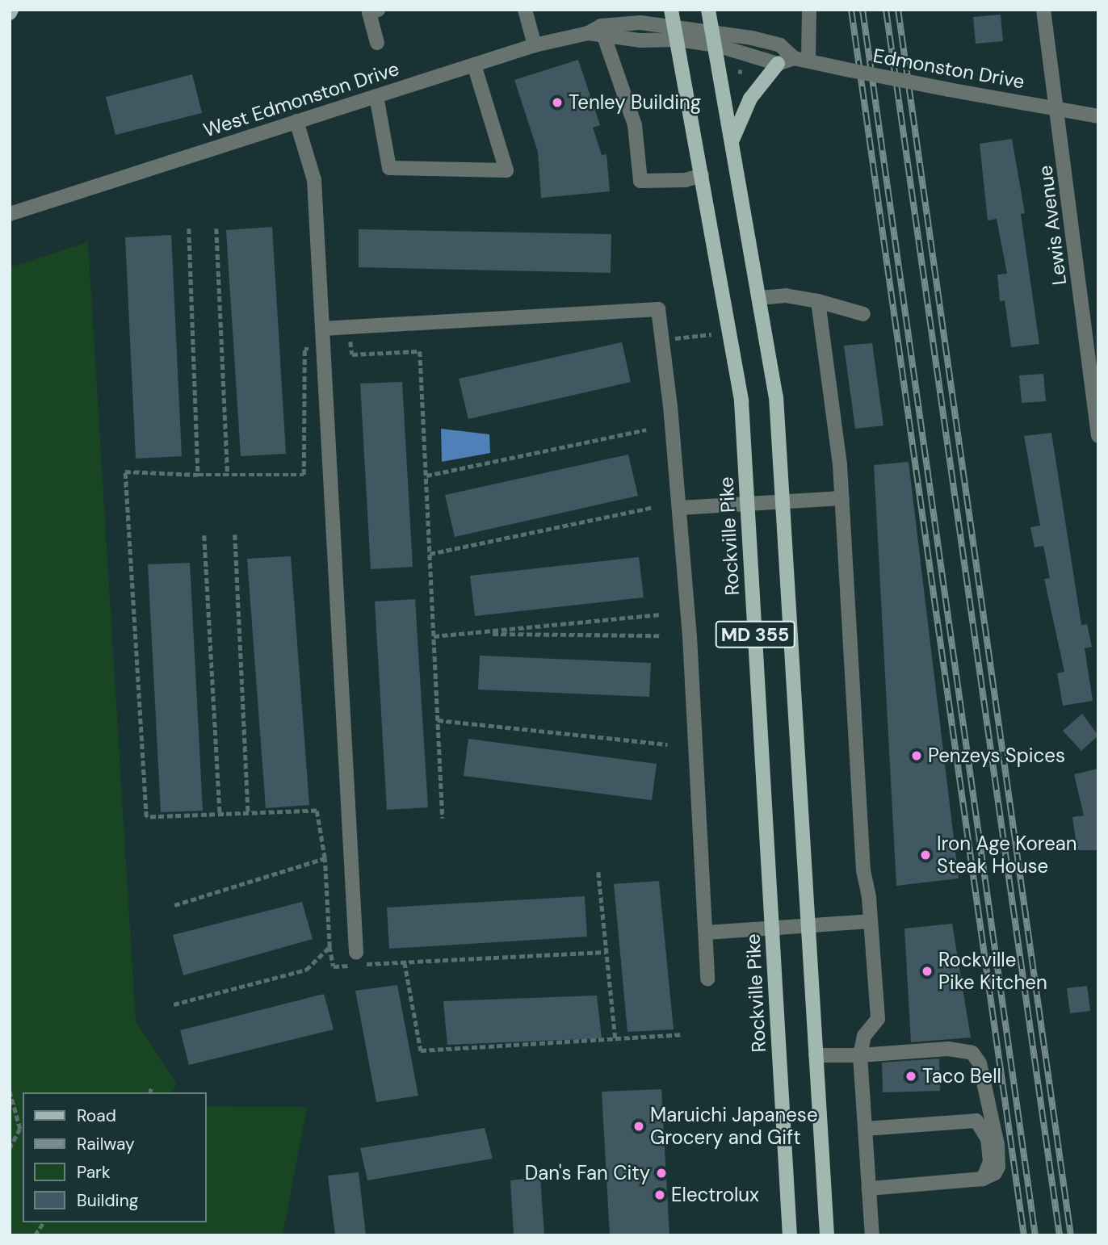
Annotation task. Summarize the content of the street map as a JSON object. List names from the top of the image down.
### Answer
{
  "streets": {
    "main road": ["Rockville Pike", "MD 355"],
    "street": ["Edmonston Drive", "West Edmonston Drive", "Lewis Avenue"]
  },
  "crossings": [
    ["Edmonston Drive", "West Edmonston Drive"],
    ["Edmonston Drive", "Lewis Avenue"],
    ["Edmonston Drive", "Rockville Pike"],
    ["Edmonston Drive", "MD 355"],
    ["West Edmonston Drive", "Rockville Pike"]
  ],
  "places": [
    "Tenley Building",
    "Penzeys Spices",
    "Iron Age Korean Steak House",
    "Rockville Pike Kitchen",
    "Taco Bell",
    "Maruichi Japanese Grocery and Gift",
    "Dan's Fan City",
    "Electrolux"
  ],
  "legend": [
    "Road",
    "Railway",
    "Park",
    "Building"
  ]
}
